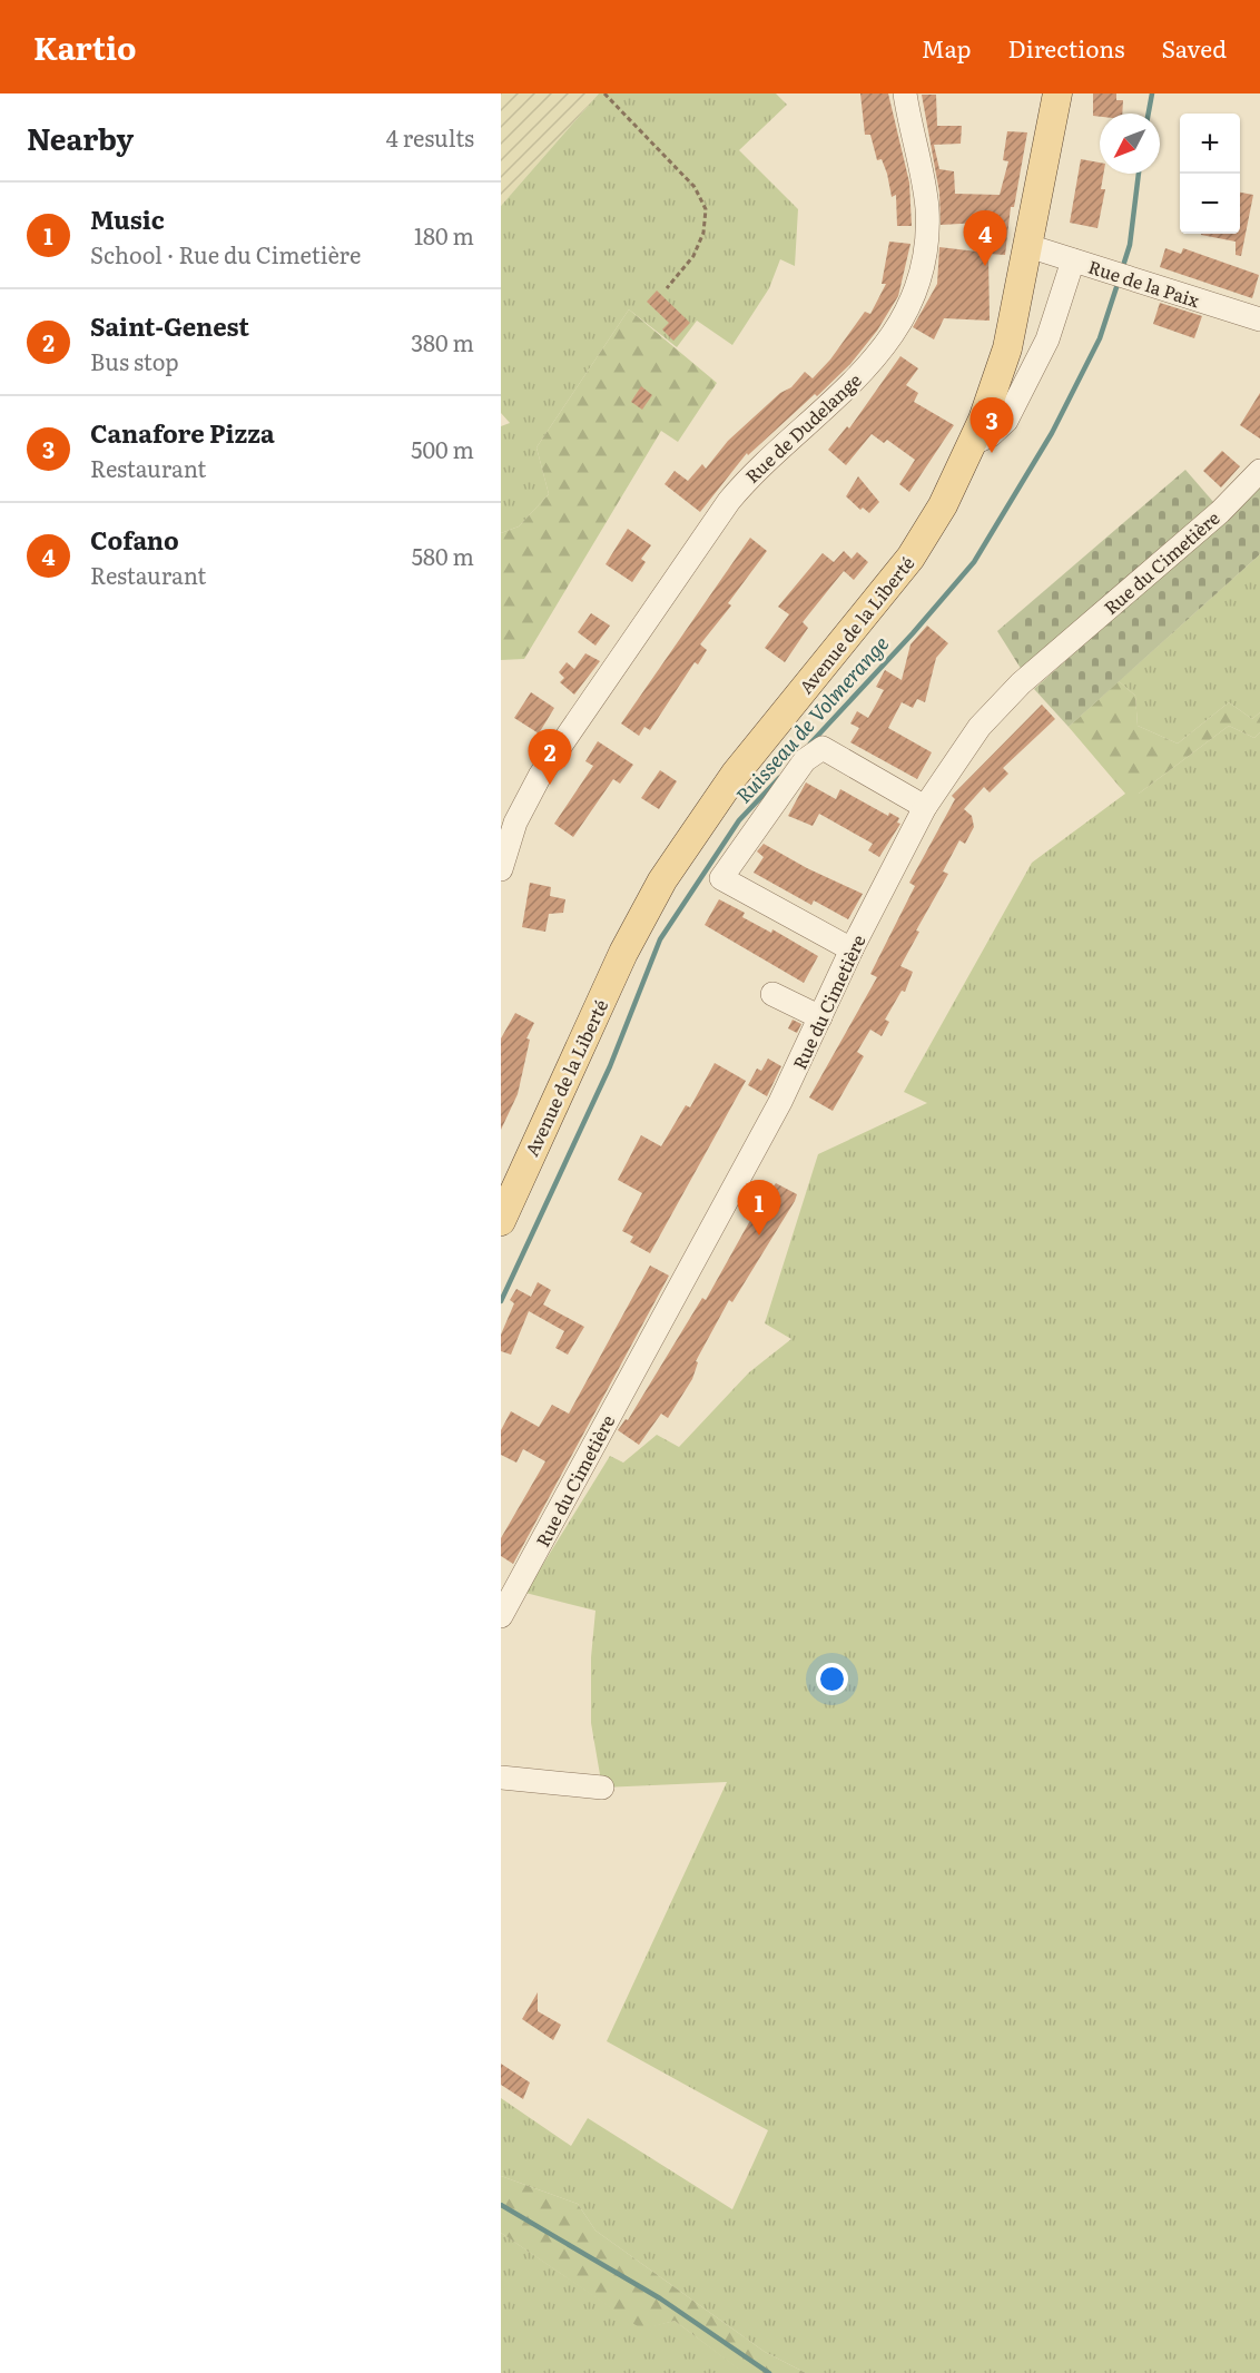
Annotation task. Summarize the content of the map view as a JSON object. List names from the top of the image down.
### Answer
{
  "streets": {
    "main road": ["Avenue de la Liberté"],
    "street": ["Rue de la Paix", "Rue de Dudelange", "Rue du Cimetière"]
  },
  "crossings": [
    ["Rue de la Paix", "Avenue de la Liberté"]
  ],
  "water": ["Ruisseau de Volmerange"],
  "north": "bottom left",
  "page": {
    "header": "Kartio",
    "nav": ["Map", "Directions", "Saved"],
    "heading": ["Nearby", "4 results"],
    "map_buttons": ["+", "−"],
    "list": [
      {
        "mark": "1",
        "name": "Music",
        "note": "School · Rue du Cimetière",
        "value": "180 m"
      },
      {
        "mark": "2",
        "name": "Saint-Genest",
        "note": "Bus stop",
        "value": "380 m"
      },
      {
        "mark": "3",
        "name": "Canafore Pizza",
        "note": "Restaurant",
        "value": "500 m"
      },
      {
        "mark": "4",
        "name": "Cofano",
        "note": "Restaurant",
        "value": "580 m"
      }
    ],
    "pins": [
      "4",
      "3",
      "2",
      "1"
    ]
  }
}
